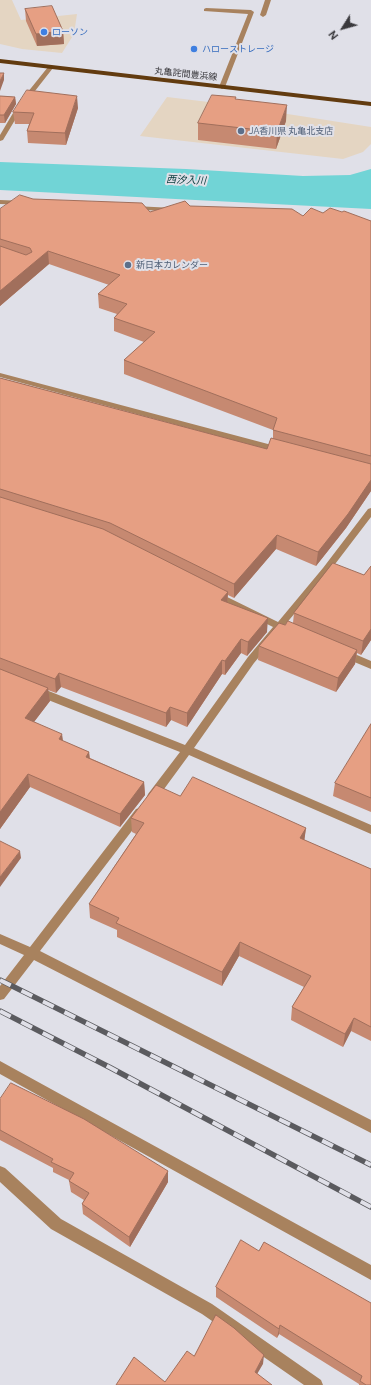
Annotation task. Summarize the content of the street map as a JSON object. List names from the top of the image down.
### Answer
{
  "streets": {
    "main road": ["丸亀詫間豊浜線"]
  },
  "water": ["西汐入川"],
  "places": [
    "ローソン",
    "ハローストレージ",
    "JA香川県 丸亀北支店",
    "新日本カレンダー"
  ],
  "north": "bottom left"
}
